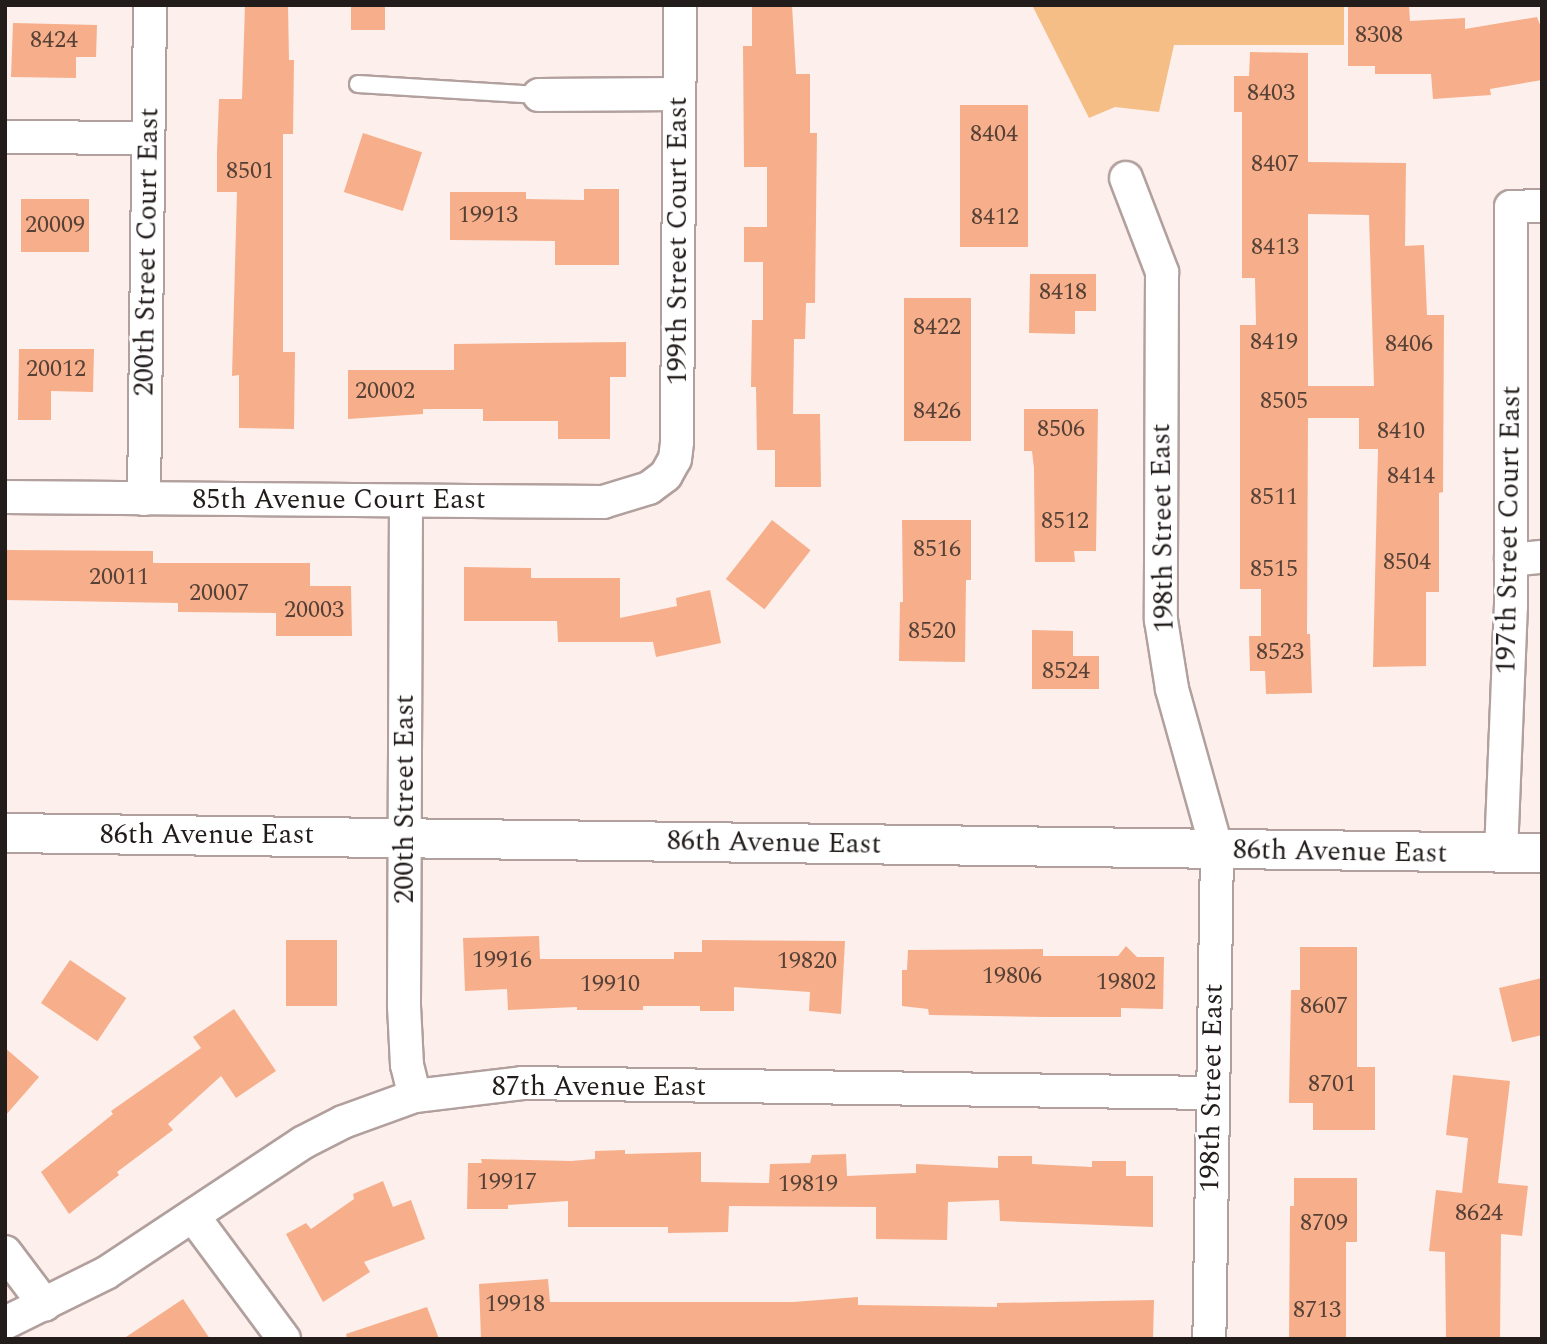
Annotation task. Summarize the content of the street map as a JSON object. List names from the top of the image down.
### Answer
{
  "streets": {
    "street": [
      "199th Street Court East",
      "200th Street Court East",
      "85th Avenue Court East",
      "198th Street East",
      "197th Street Court East",
      "200th Street East",
      "86th Avenue East",
      "87th Avenue East"
    ]
  },
  "crossings": [
    ["199th Street Court East", "85th Avenue Court East"],
    ["200th Street Court East", "85th Avenue Court East"],
    ["85th Avenue Court East", "200th Street East"],
    ["198th Street East", "86th Avenue East"],
    ["198th Street East", "87th Avenue East"],
    ["197th Street Court East", "86th Avenue East"],
    ["200th Street East", "86th Avenue East"],
    ["200th Street East", "87th Avenue East"]
  ],
  "house_numbers": [
    "8308",
    "8424",
    "8403",
    "8404",
    "8407",
    "8501",
    "19913",
    "8412",
    "20009",
    "8413",
    "8418",
    "8422",
    "8419",
    "8406",
    "20012",
    "20002",
    "8505",
    "8426",
    "8506",
    "8410",
    "8414",
    "8511",
    "8512",
    "8516",
    "8504",
    "8515",
    "20011",
    "20007",
    "20003",
    "8520",
    "8523",
    "8524",
    "19916",
    "19820",
    "19806",
    "19802",
    "19910",
    "8607",
    "8701",
    "19917",
    "19819",
    "8624",
    "8709",
    "19918",
    "8713"
  ]
}
